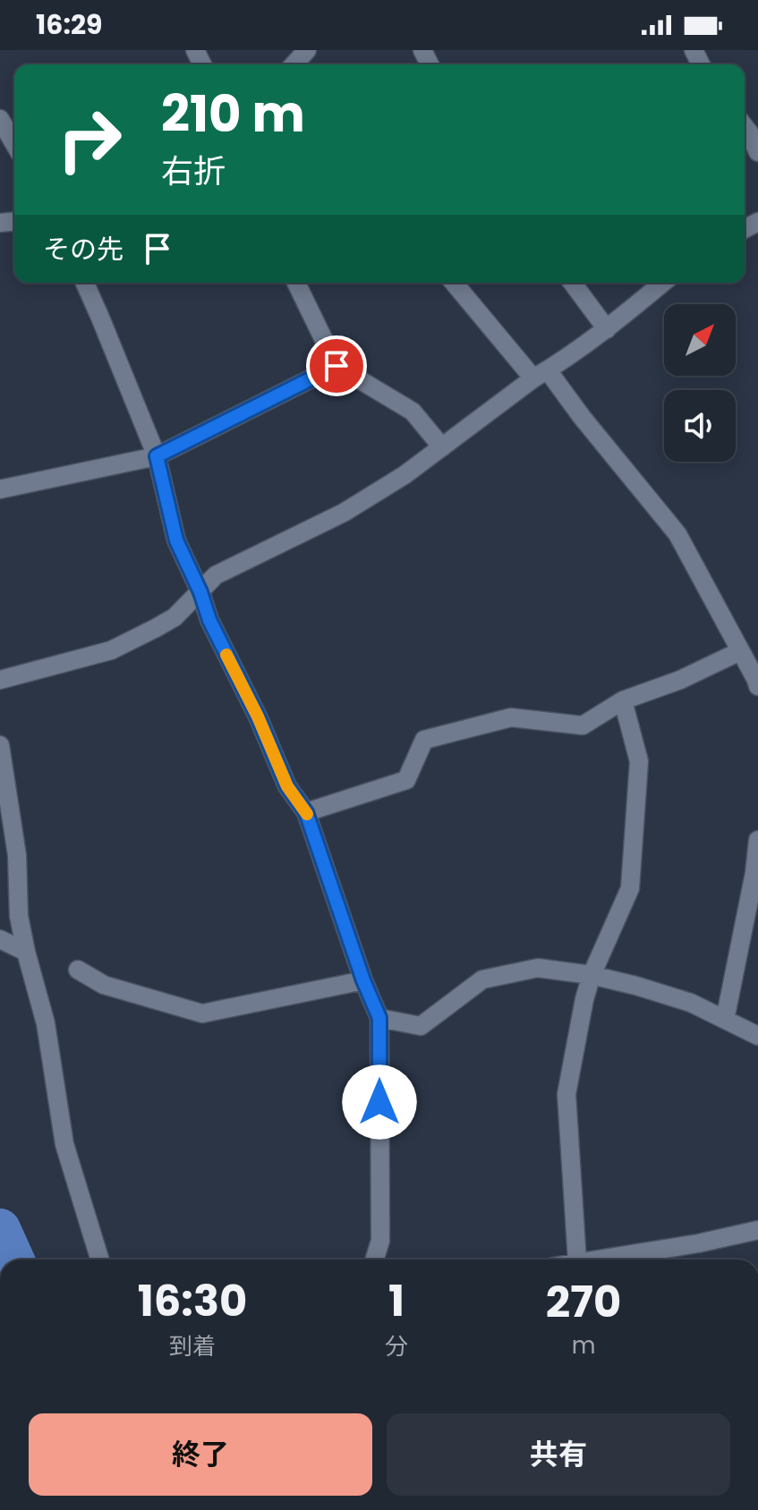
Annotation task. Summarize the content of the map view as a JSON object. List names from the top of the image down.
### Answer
{
  "north": "top right",
  "page": {
    "status": "16:29",
    "turn": ["210 m", "右折"],
    "then": "その先",
    "eta": [
      "16:30",
      "到着",
      "1",
      "分",
      "270",
      "m"
    ],
    "buttons": ["終了", "共有"]
  }
}
